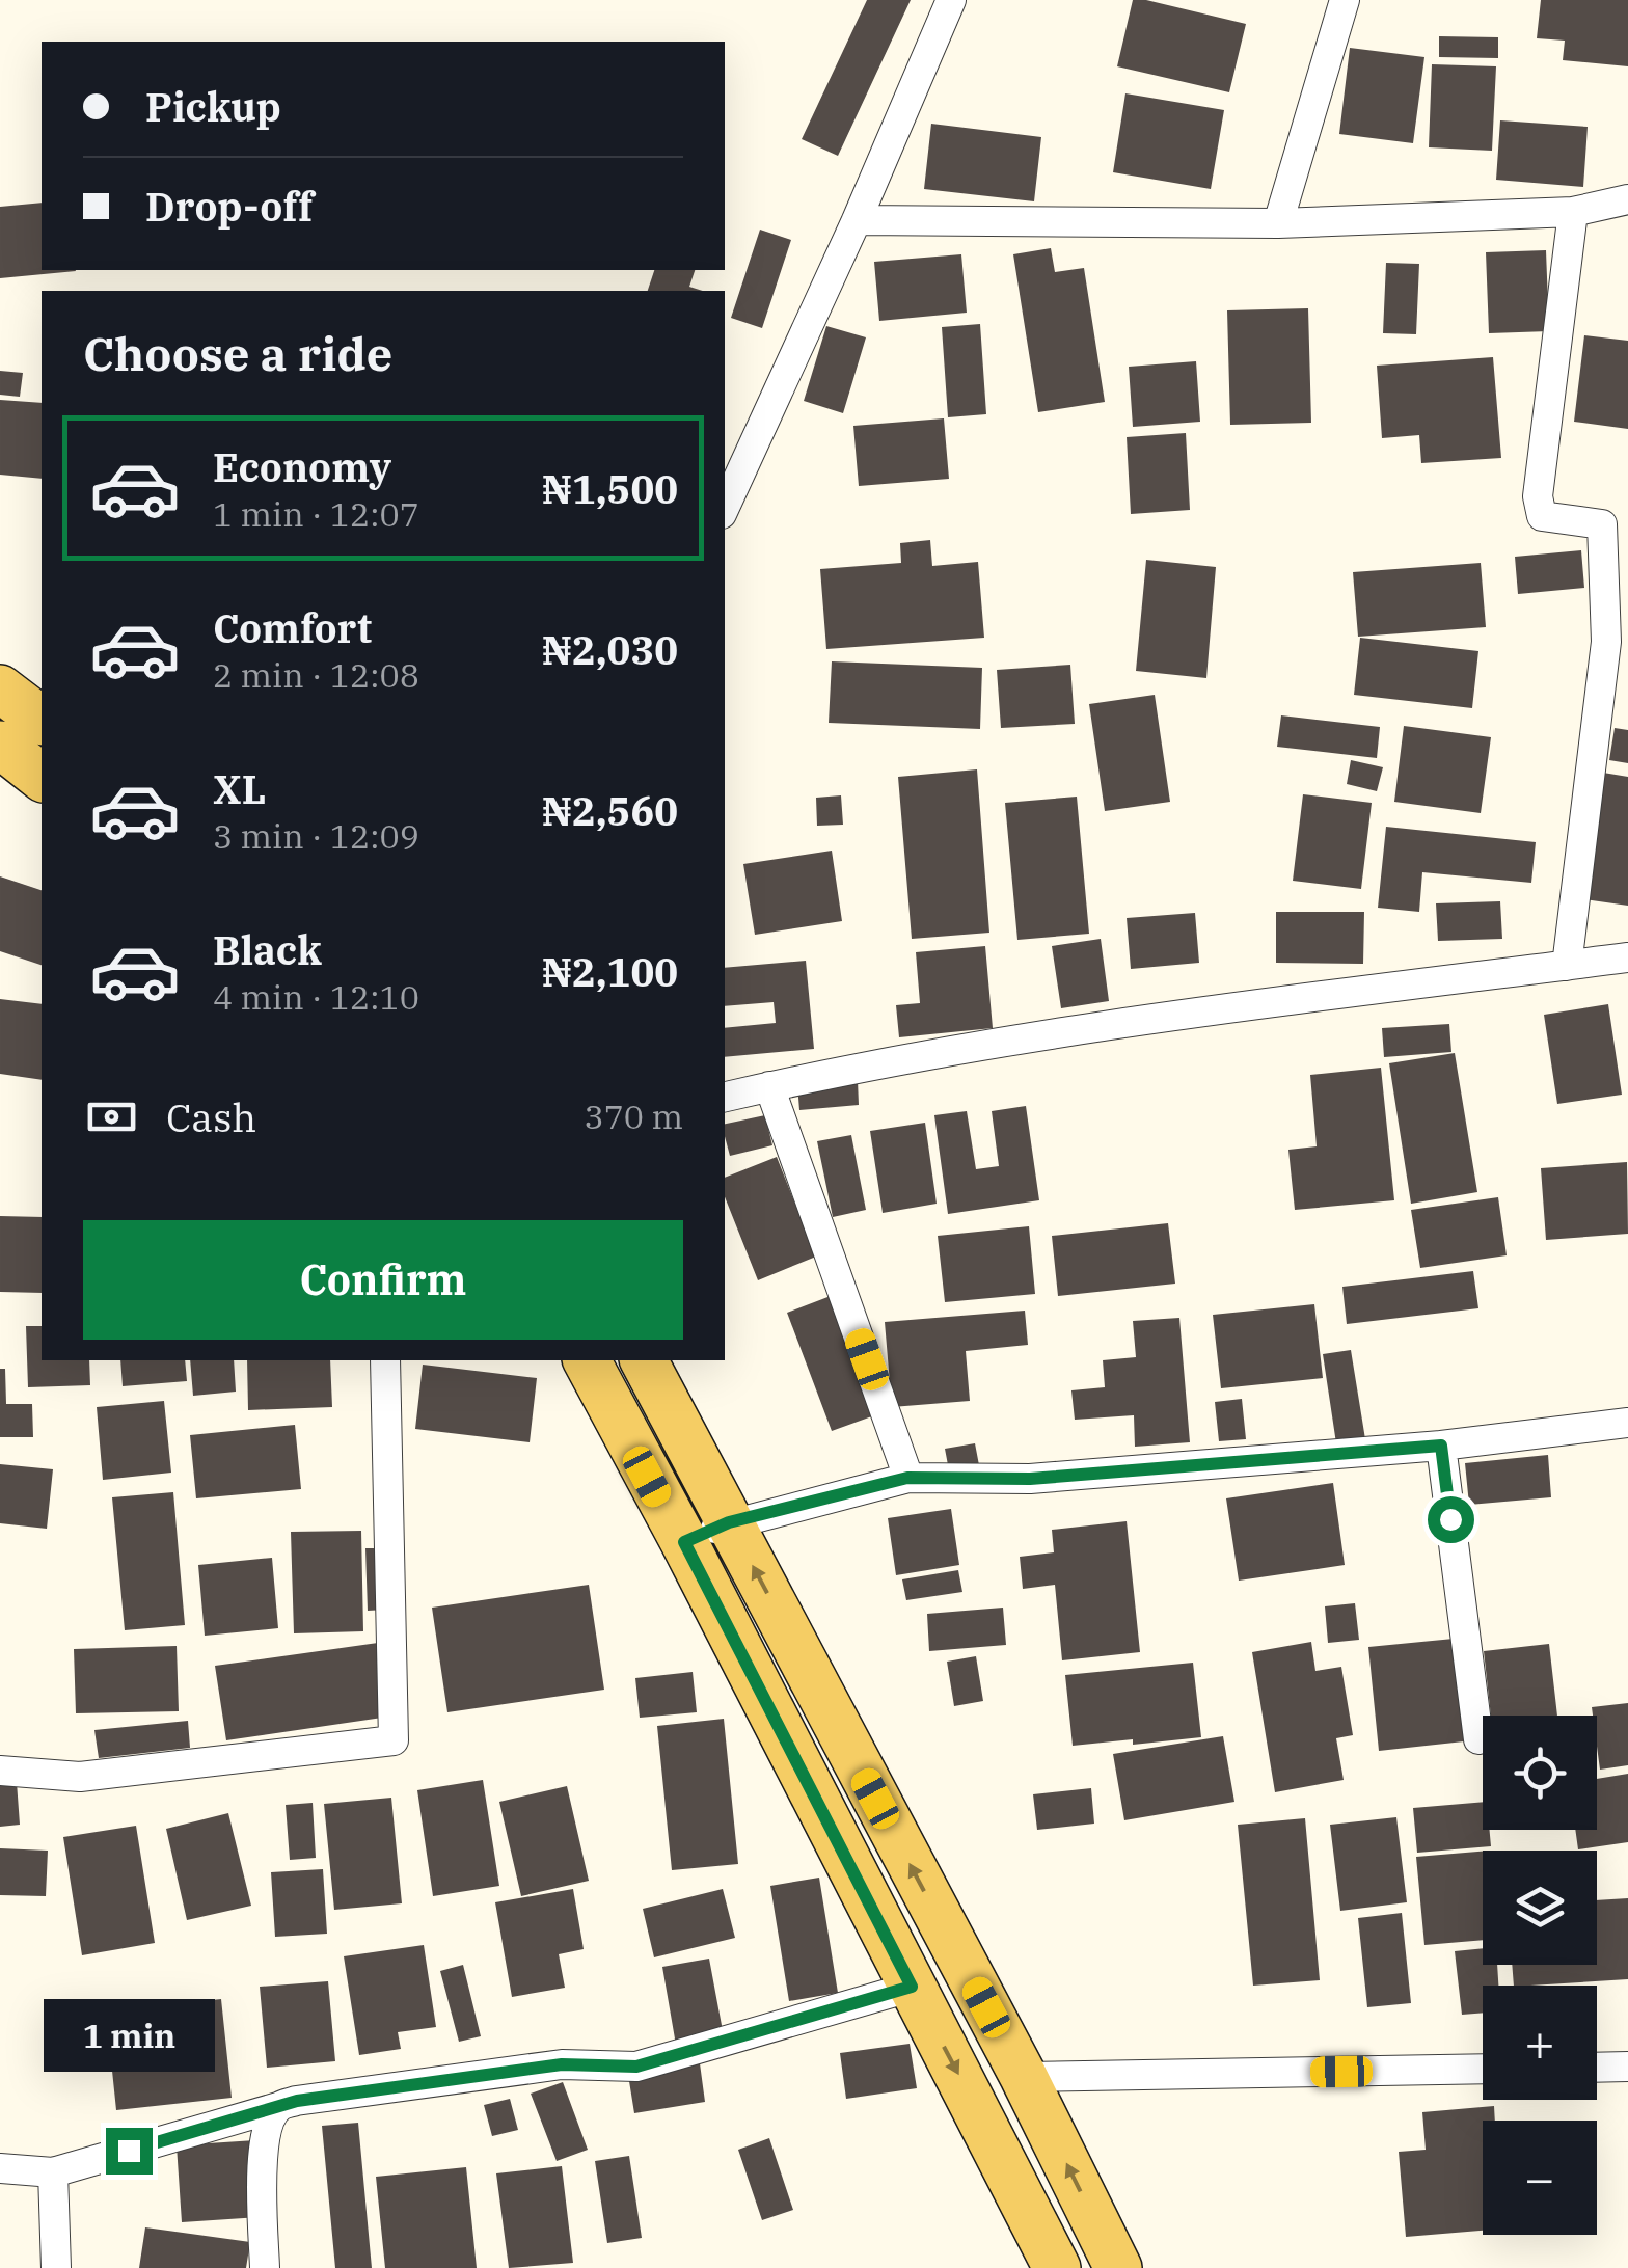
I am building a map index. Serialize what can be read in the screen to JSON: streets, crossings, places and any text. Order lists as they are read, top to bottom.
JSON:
{
  "page": {
    "banner": ["Pickup", "Drop-off"],
    "heading": "Choose a ride",
    "list": [
      {
        "name": "Economy",
        "note": "1 min · 12:07",
        "value": "₦1,500"
      },
      {
        "name": "Comfort",
        "note": "2 min · 12:08",
        "value": "₦2,030"
      },
      {
        "name": "XL",
        "note": "3 min · 12:09",
        "value": "₦2,560"
      },
      {
        "name": "Black",
        "note": "4 min · 12:10",
        "value": "₦2,100"
      }
    ],
    "pay": ["Cash", "370 m"],
    "buttons": "Confirm",
    "map_buttons": ["+", "−"],
    "bubble": "1 min"
  }
}
